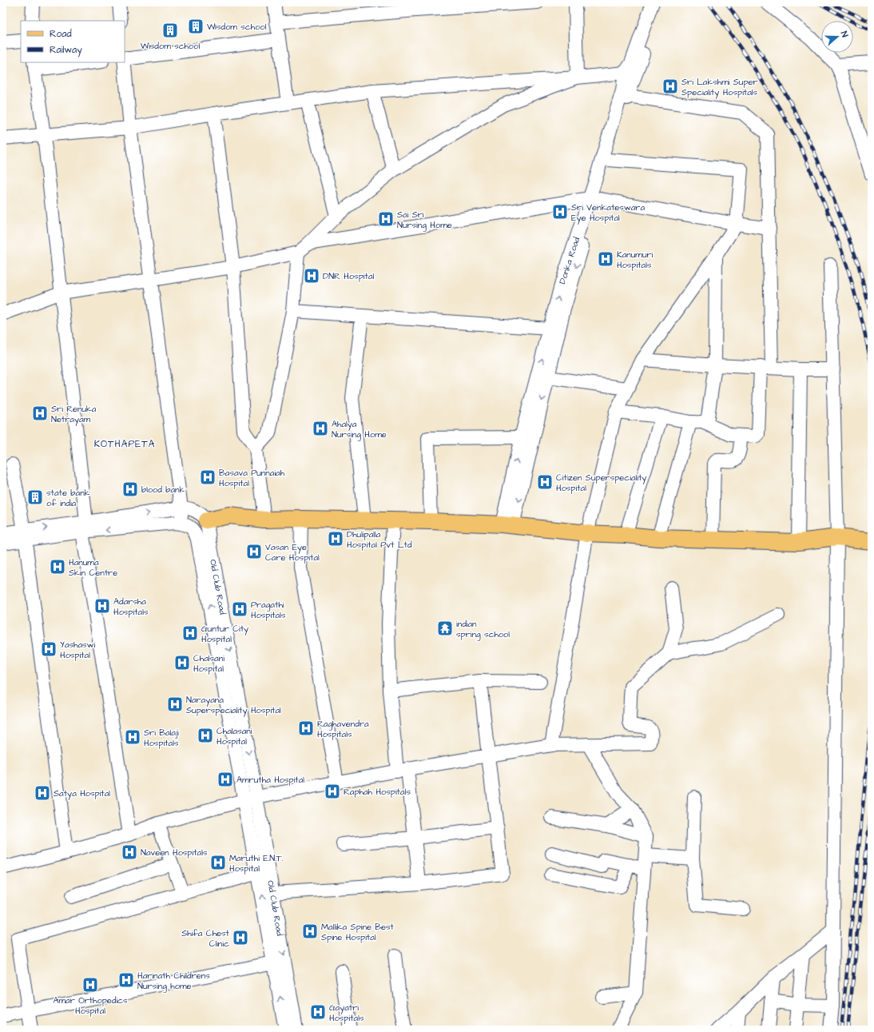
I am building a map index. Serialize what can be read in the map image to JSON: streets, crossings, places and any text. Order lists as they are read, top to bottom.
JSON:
{
  "streets": {
    "street": ["Donka Road", "Old Club Road"]
  },
  "districts": ["KOTHAPETA"],
  "places": {
    "building": ["WIsdom school", "Wisdom school", "state bank of india"],
    "hospital": [
      "Sri Lakshmi Super Speciality Hospitals",
      "Sri Venkateswara Eye Hospital",
      "Sai Sri Nursing Home",
      "Kanumuri Hospitals",
      "DNR Hospital",
      "Sri Renuka Netrayam",
      "Ahalya Nursing Home",
      "Basava Punnaiah Hospital",
      "Citizen Superspeciality Hospital",
      "blood bank",
      "Dhulipalla Hospital Pvt Ltd",
      "Vasan Eye Care Hospital",
      "Hanuma Skin Centre",
      "Adarsha Hospitals",
      "Pragathi Hospitals",
      "Guntur City Hospital",
      "Yashaswi Hospital",
      "Chalsani Hospital",
      "Narayana Superspeciality Hospital",
      "Raghavendra Hospitals",
      "Chalasani Hospital",
      "Sri Balaji Hospitals",
      "Amrutha Hospital",
      "Raphah Hospitals",
      "Satya Hospital",
      "Naveen Hospitals",
      "Maruthi E.N.T. Hospital",
      "Mallika Spine Best Spine Hospital",
      "Shifa Chest Clinic",
      "Harinath Childrens Nursing home",
      "Amar Orthopedics Hospital",
      "Gayatri Hospitals"
    ],
    "temple": ["indian spring school"]
  },
  "legend": ["Road", "Railway"],
  "north": "right"
}
